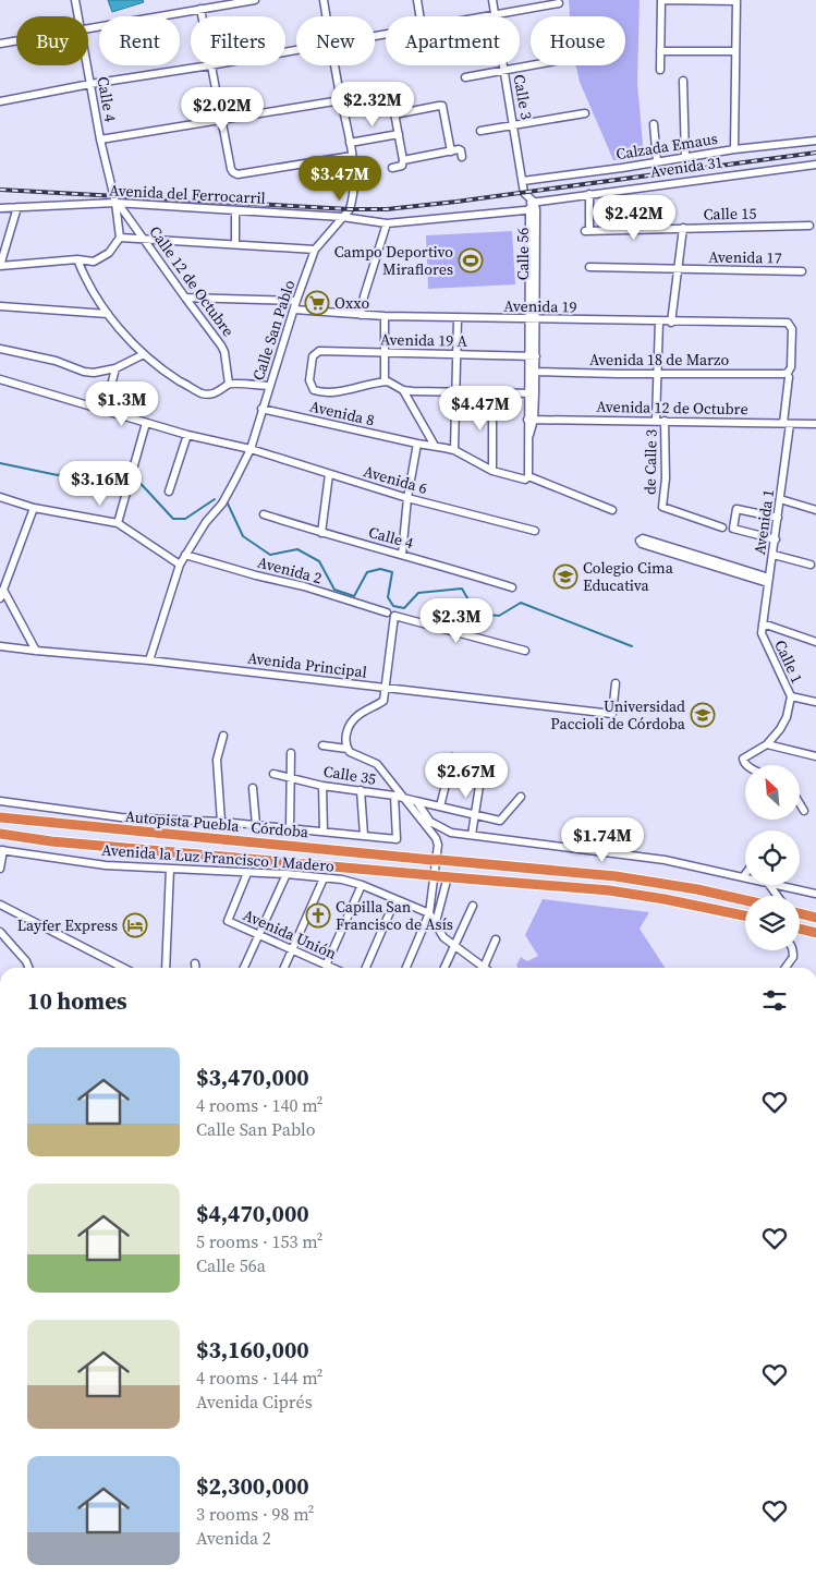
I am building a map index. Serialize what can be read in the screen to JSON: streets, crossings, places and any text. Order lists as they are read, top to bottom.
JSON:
{
  "streets": {
    "highway": ["Autopista Puebla - Córdoba"],
    "street": [
      "Calle 3",
      "Calle 4",
      "Calzada Emaus",
      "Avenida 31",
      "Avenida del Ferrocarril",
      "Calle 15",
      "Calle 56",
      "Avenida 17",
      "Calle 12 de Octubre",
      "Avenida 19",
      "Calle San Pablo",
      "Avenida 19 A",
      "Avenida 18 de Marzo",
      "Avenida 12 de Octubre",
      "Avenida 8",
      "de Calle 3",
      "Avenida 6",
      "Avenida 1",
      "Avenida 2",
      "Calle 1",
      "Avenida Principal",
      "Calle 35",
      "Avenida la Luz Francisco I Madero",
      "Avenida Unión"
    ]
  },
  "crossings": [
    ["Calle 3", "Calzada Emaus"],
    ["Calle 3", "Avenida 31"],
    ["Calle 3", "Avenida del Ferrocarril"],
    ["Calle 3", "Calle 56"],
    ["Calle 4", "Avenida del Ferrocarril"],
    ["Calle 4", "Calle 12 de Octubre"],
    ["Avenida 31", "Avenida del Ferrocarril"],
    ["Avenida 31", "Calle 15"],
    ["Avenida 31", "Calle 56"],
    ["Avenida del Ferrocarril", "Calle 56"],
    ["Avenida del Ferrocarril", "Calle 12 de Octubre"],
    ["Avenida del Ferrocarril", "Calle San Pablo"],
    ["Calle 56", "Avenida 19"],
    ["Calle 56", "Avenida 19 A"],
    ["Calle 56", "Avenida 18 de Marzo"],
    ["Calle 56", "Avenida 12 de Octubre"],
    ["Calle 56", "Avenida 8"],
    ["Avenida 19", "Calle San Pablo"],
    ["Avenida 19", "Avenida 1"],
    ["Calle San Pablo", "Avenida 8"],
    ["Calle San Pablo", "Avenida 6"],
    ["Calle San Pablo", "Avenida 2"],
    ["Calle San Pablo", "Avenida Principal"],
    ["Avenida 18 de Marzo", "Avenida 1"],
    ["Avenida 12 de Octubre", "de Calle 3"],
    ["Avenida 12 de Octubre", "Avenida 1"],
    ["Avenida 1", "Calle 1"],
    ["Avenida la Luz Francisco I Madero", "Avenida Unión"]
  ],
  "places": {
    "sports": ["Campo Deportivo Miraflores"],
    "supermarket": ["Oxxo"],
    "school or university": ["Colegio Cima Educativa", "Universidad Paccioli de Córdoba"],
    "church": ["Capilla San Francisco de Asís"],
    "hotel": ["Layfer Express"]
  },
  "north": "top left",
  "page": {
    "chip": [
      "Buy",
      "Rent",
      "Filters",
      "New",
      "Apartment",
      "House"
    ],
    "price": [
      "$2.32M",
      "$2.02M",
      "$3.47M",
      "$2.42M",
      "$1.3M",
      "$4.47M",
      "$3.16M",
      "$2.3M",
      "$2.67M",
      "$1.74M"
    ],
    "heading": "10 homes",
    "list": [
      {
        "name": "$3,470,000",
        "note": "4 rooms · 140 m² · Calle San Pablo"
      },
      {
        "name": "$4,470,000",
        "note": "5 rooms · 153 m² · Calle 56a"
      },
      {
        "name": "$3,160,000",
        "note": "4 rooms · 144 m² · Avenida Ciprés"
      },
      {
        "name": "$2,300,000",
        "note": "3 rooms · 98 m² · Avenida 2"
      }
    ]
  }
}
